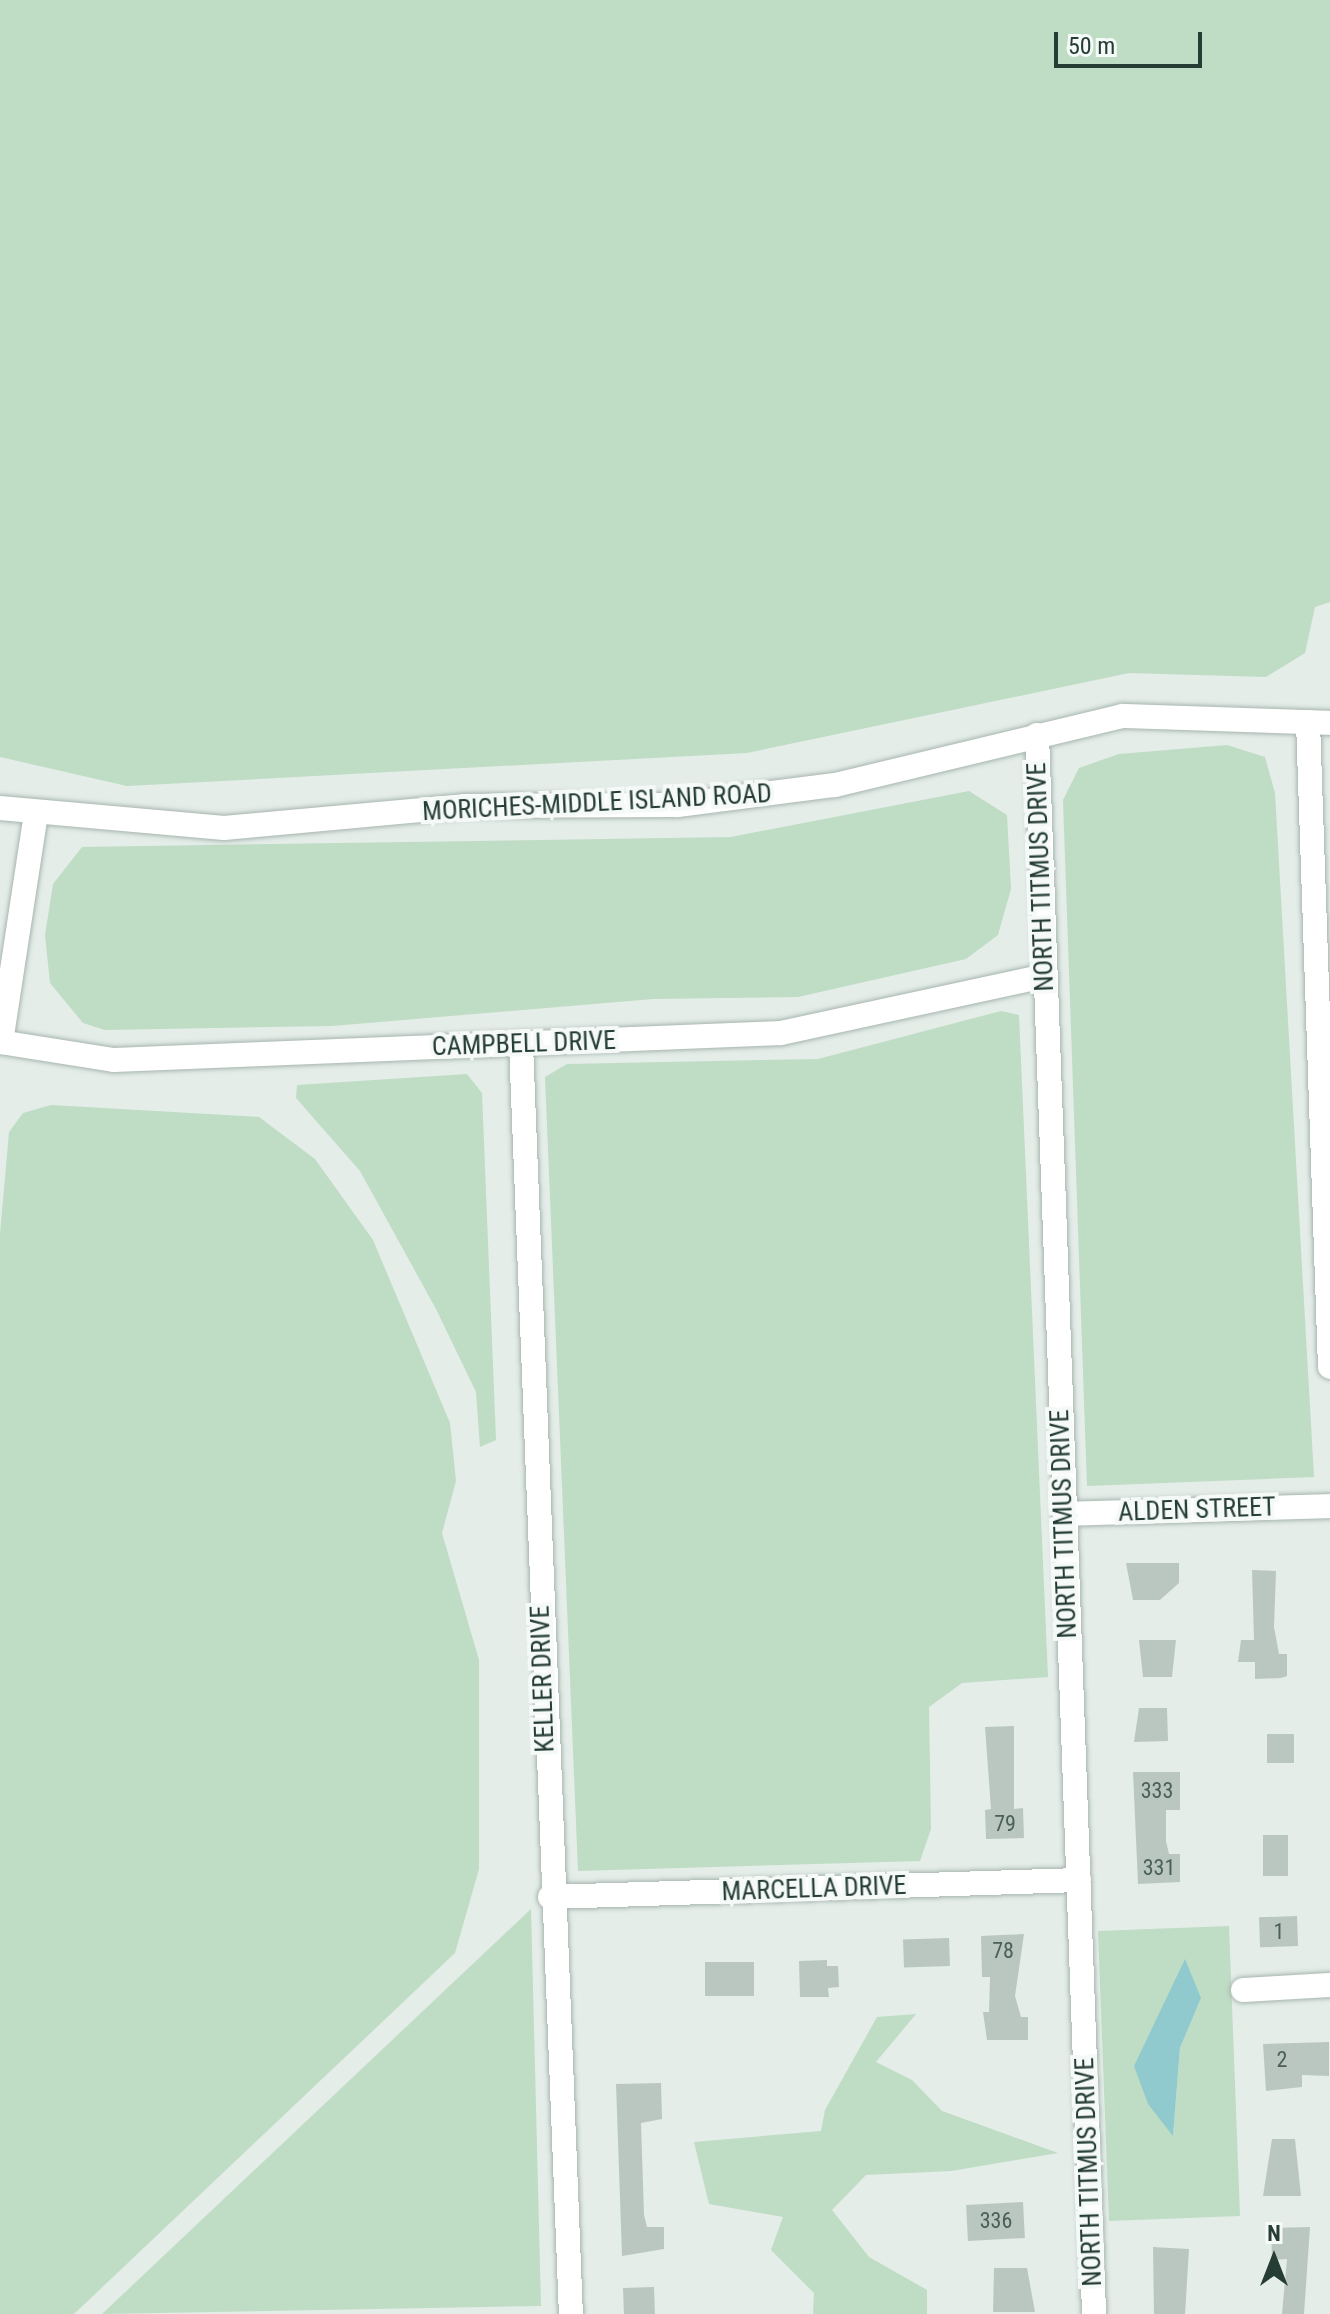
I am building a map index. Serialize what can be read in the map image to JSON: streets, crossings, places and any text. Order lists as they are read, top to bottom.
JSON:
{
  "streets": {
    "street": [
      "MORICHES-MIDDLE ISLAND ROAD",
      "NORTH TITMUS DRIVE",
      "CAMPBELL DRIVE",
      "ALDEN STREET",
      "KELLER DRIVE",
      "MARCELLA DRIVE"
    ]
  },
  "crossings": [
    ["MORICHES-MIDDLE ISLAND ROAD", "NORTH TITMUS DRIVE"],
    ["NORTH TITMUS DRIVE", "CAMPBELL DRIVE"],
    ["NORTH TITMUS DRIVE", "ALDEN STREET"],
    ["NORTH TITMUS DRIVE", "MARCELLA DRIVE"],
    ["CAMPBELL DRIVE", "KELLER DRIVE"],
    ["KELLER DRIVE", "MARCELLA DRIVE"]
  ],
  "house_numbers": [
    "333",
    "79",
    "331",
    "1",
    "78",
    "2",
    "336"
  ],
  "scale_bar": "50 m",
  "north": "top"
}
